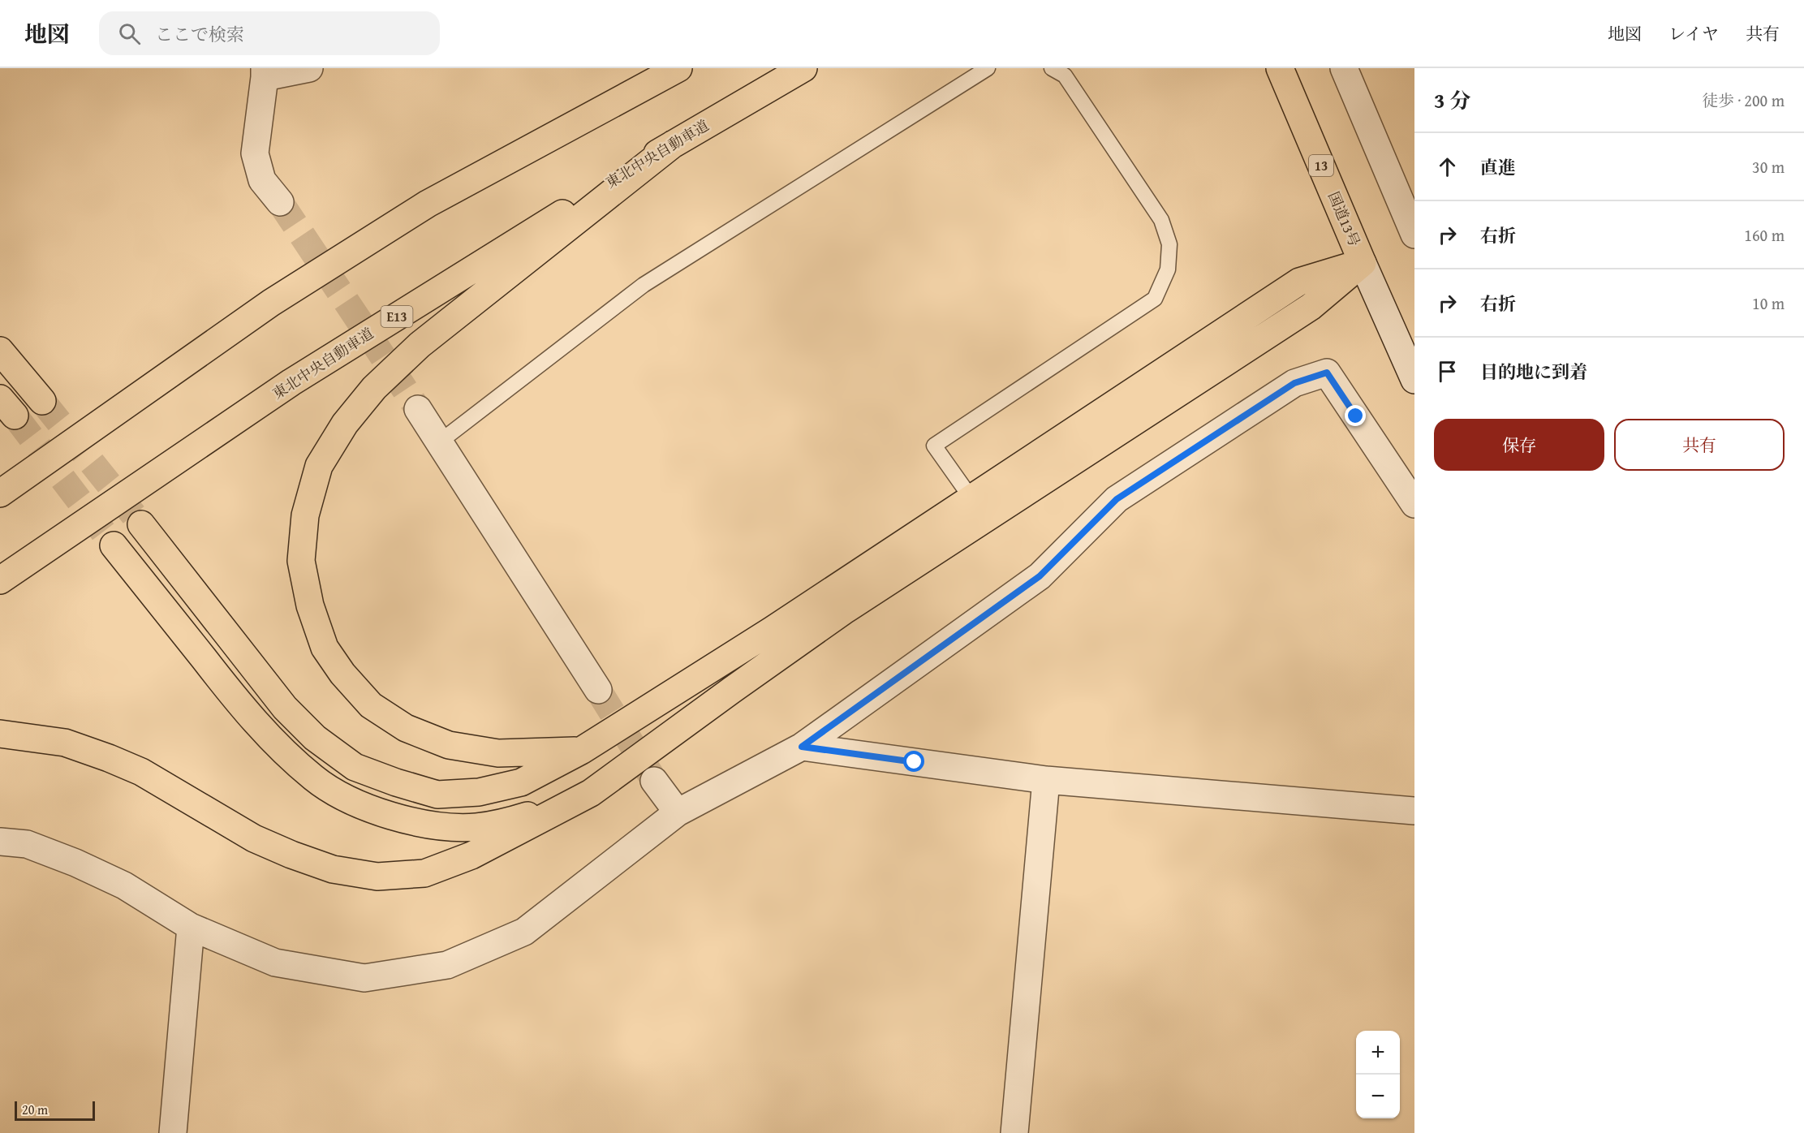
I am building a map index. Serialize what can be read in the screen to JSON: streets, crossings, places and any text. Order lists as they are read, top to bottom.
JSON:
{
  "streets": {
    "highway": [
      "東北中央自動車道",
      "13",
      "国道13号",
      "E13"
    ]
  },
  "scale_bar": "20 m",
  "page": {
    "header": "地図",
    "search": "ここで検索",
    "nav": ["地図", "レイヤ", "共有"],
    "heading": ["3 分", "徒歩 · 200 m"],
    "list": [
      ["直進", "30 m"],
      ["右折", "160 m"],
      ["右折", "10 m"],
      "目的地に到着"
    ],
    "buttons": ["保存", "共有"],
    "map_buttons": ["+", "−"],
    "scale": "20 m"
  }
}
